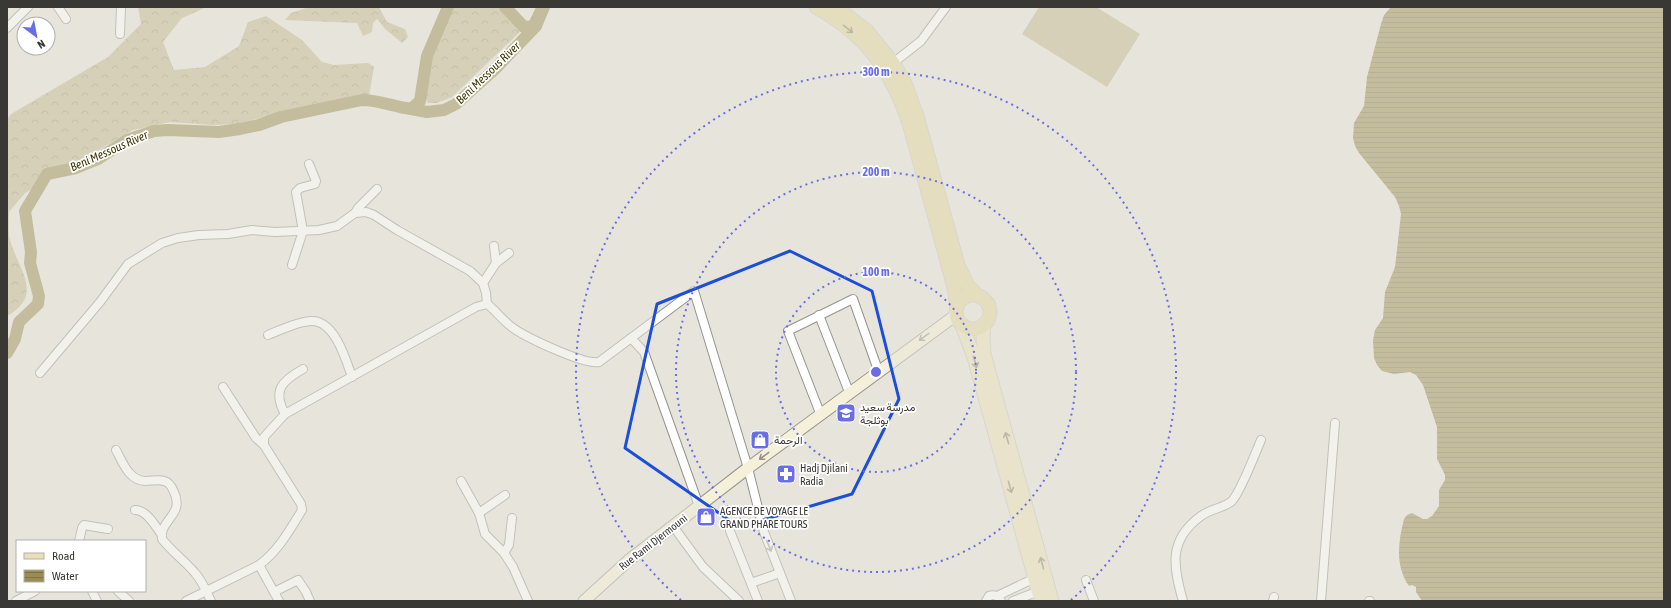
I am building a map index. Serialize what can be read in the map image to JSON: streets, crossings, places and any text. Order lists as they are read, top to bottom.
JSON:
{
  "streets": {
    "main road": ["Rue Rami Djermouni"]
  },
  "one_way": ["Rue Rami Djermouni"],
  "water": ["Beni Messous River"],
  "places": {
    "school or university": ["مدرسة سعيد بوثلجة"],
    "shop": ["الرحمة", "AGENCE DE VOYAGE LE GRAND PHARE TOURS"],
    "pharmacy": ["Hadj Djilani Radia"]
  },
  "legend": ["Road", "Water"],
  "north": "bottom right",
  "rings": ["300 m", "200 m", "100 m"]
}
